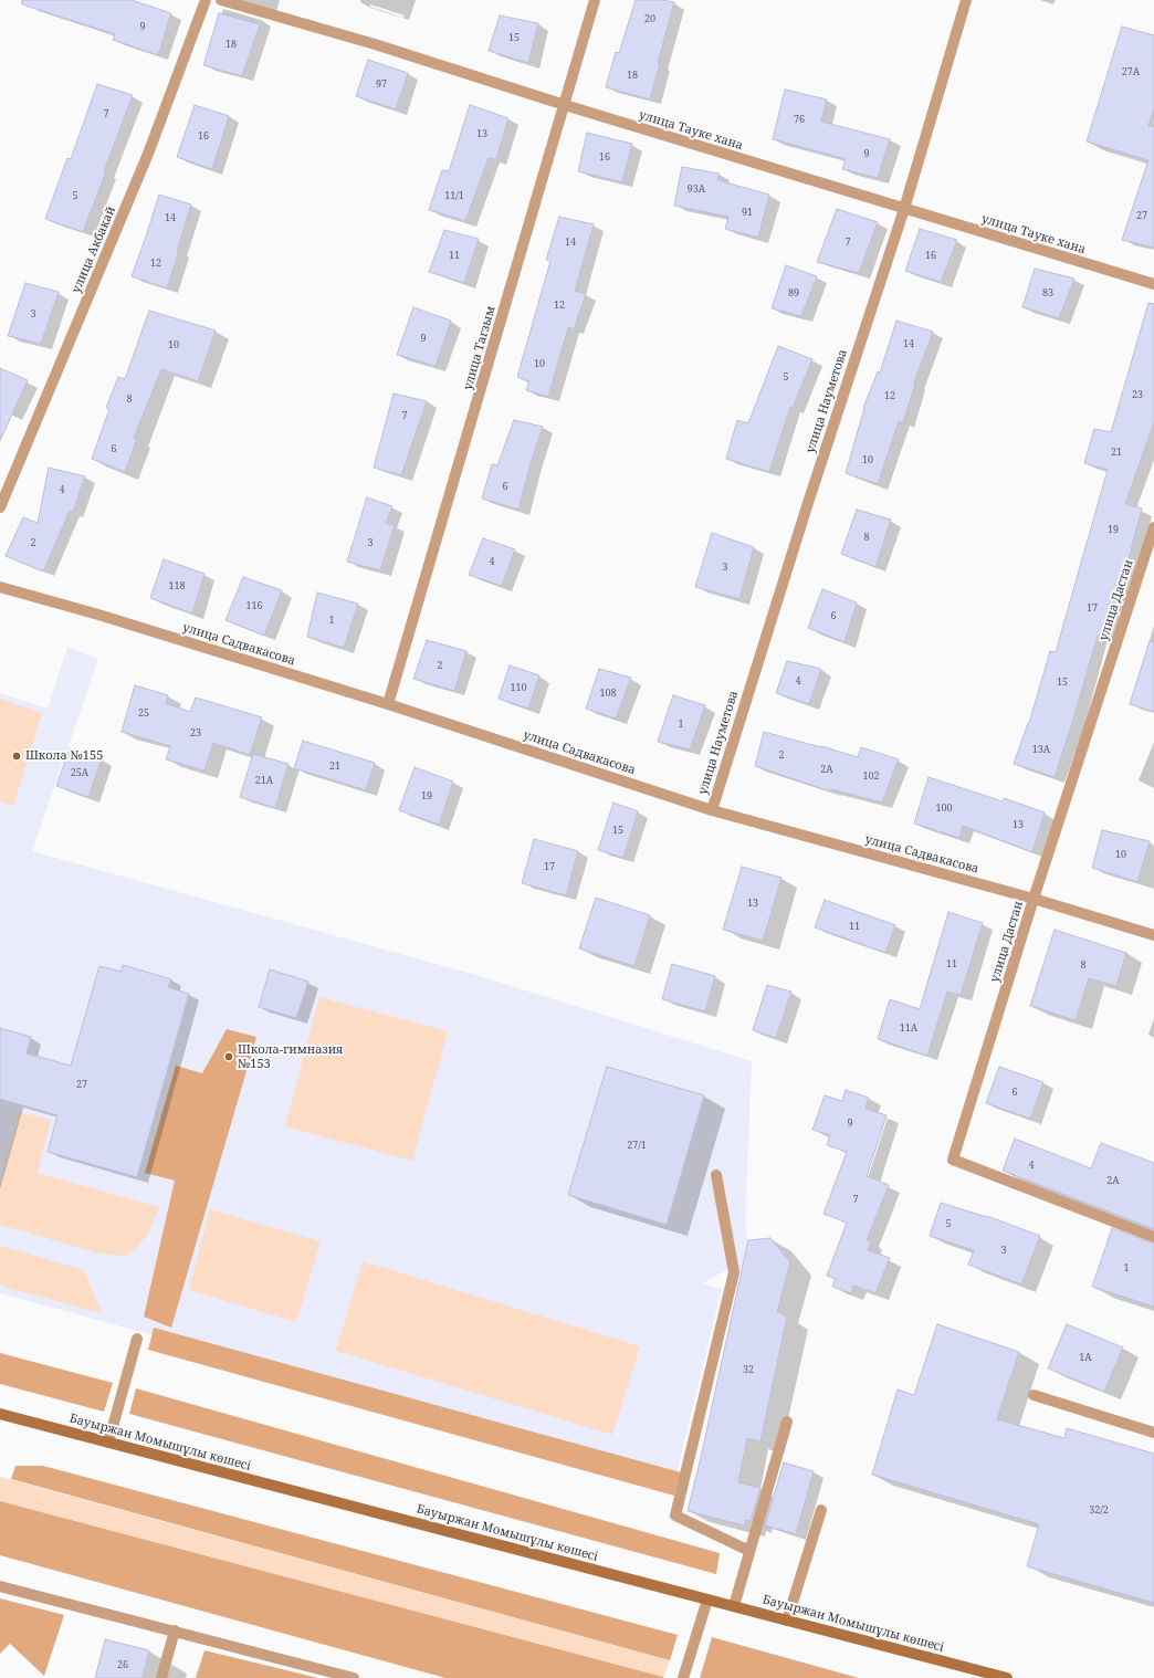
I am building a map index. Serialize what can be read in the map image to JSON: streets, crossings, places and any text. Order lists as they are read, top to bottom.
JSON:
{
  "streets": {
    "main road": ["Бауыржан Момышұлы көшесі"],
    "street": [
      "улица Тауке хана",
      "улица Акбакай",
      "улица Тагзым",
      "улица Науметова",
      "улица Дастан",
      "улица Садвакасова"
    ]
  },
  "crossings": [
    ["улица Тауке хана", "улица Тагзым"],
    ["улица Тауке хана", "улица Науметова"],
    ["улица Тагзым", "улица Садвакасова"],
    ["улица Науметова", "улица Садвакасова"],
    ["улица Дастан", "улица Садвакасова"]
  ],
  "places": ["Школа №155", "Школа-гимназия №153"],
  "house_numbers": [
    "20",
    "9",
    "15",
    "18",
    "27А",
    "18",
    "97",
    "7",
    "76",
    "13",
    "16",
    "9",
    "16",
    "93А",
    "5",
    "11/1",
    "91",
    "27",
    "14",
    "14",
    "7",
    "11",
    "16",
    "12",
    "89",
    "83",
    "12",
    "3",
    "9",
    "14",
    "10",
    "10",
    "5",
    "23",
    "12",
    "8",
    "7",
    "6",
    "21",
    "10",
    "6",
    "4",
    "19",
    "8",
    "2",
    "3",
    "4",
    "3",
    "118",
    "116",
    "17",
    "6",
    "1",
    "2",
    "4",
    "15",
    "110",
    "108",
    "25",
    "1",
    "23",
    "13А",
    "2",
    "21",
    "2А",
    "25А",
    "102",
    "21А",
    "19",
    "100",
    "13",
    "15",
    "10",
    "17",
    "13",
    "11",
    "11",
    "8",
    "11А",
    "27",
    "6",
    "9",
    "27/1",
    "4",
    "2А",
    "7",
    "5",
    "3",
    "1",
    "1А",
    "32",
    "32/2",
    "26"
  ]
}
